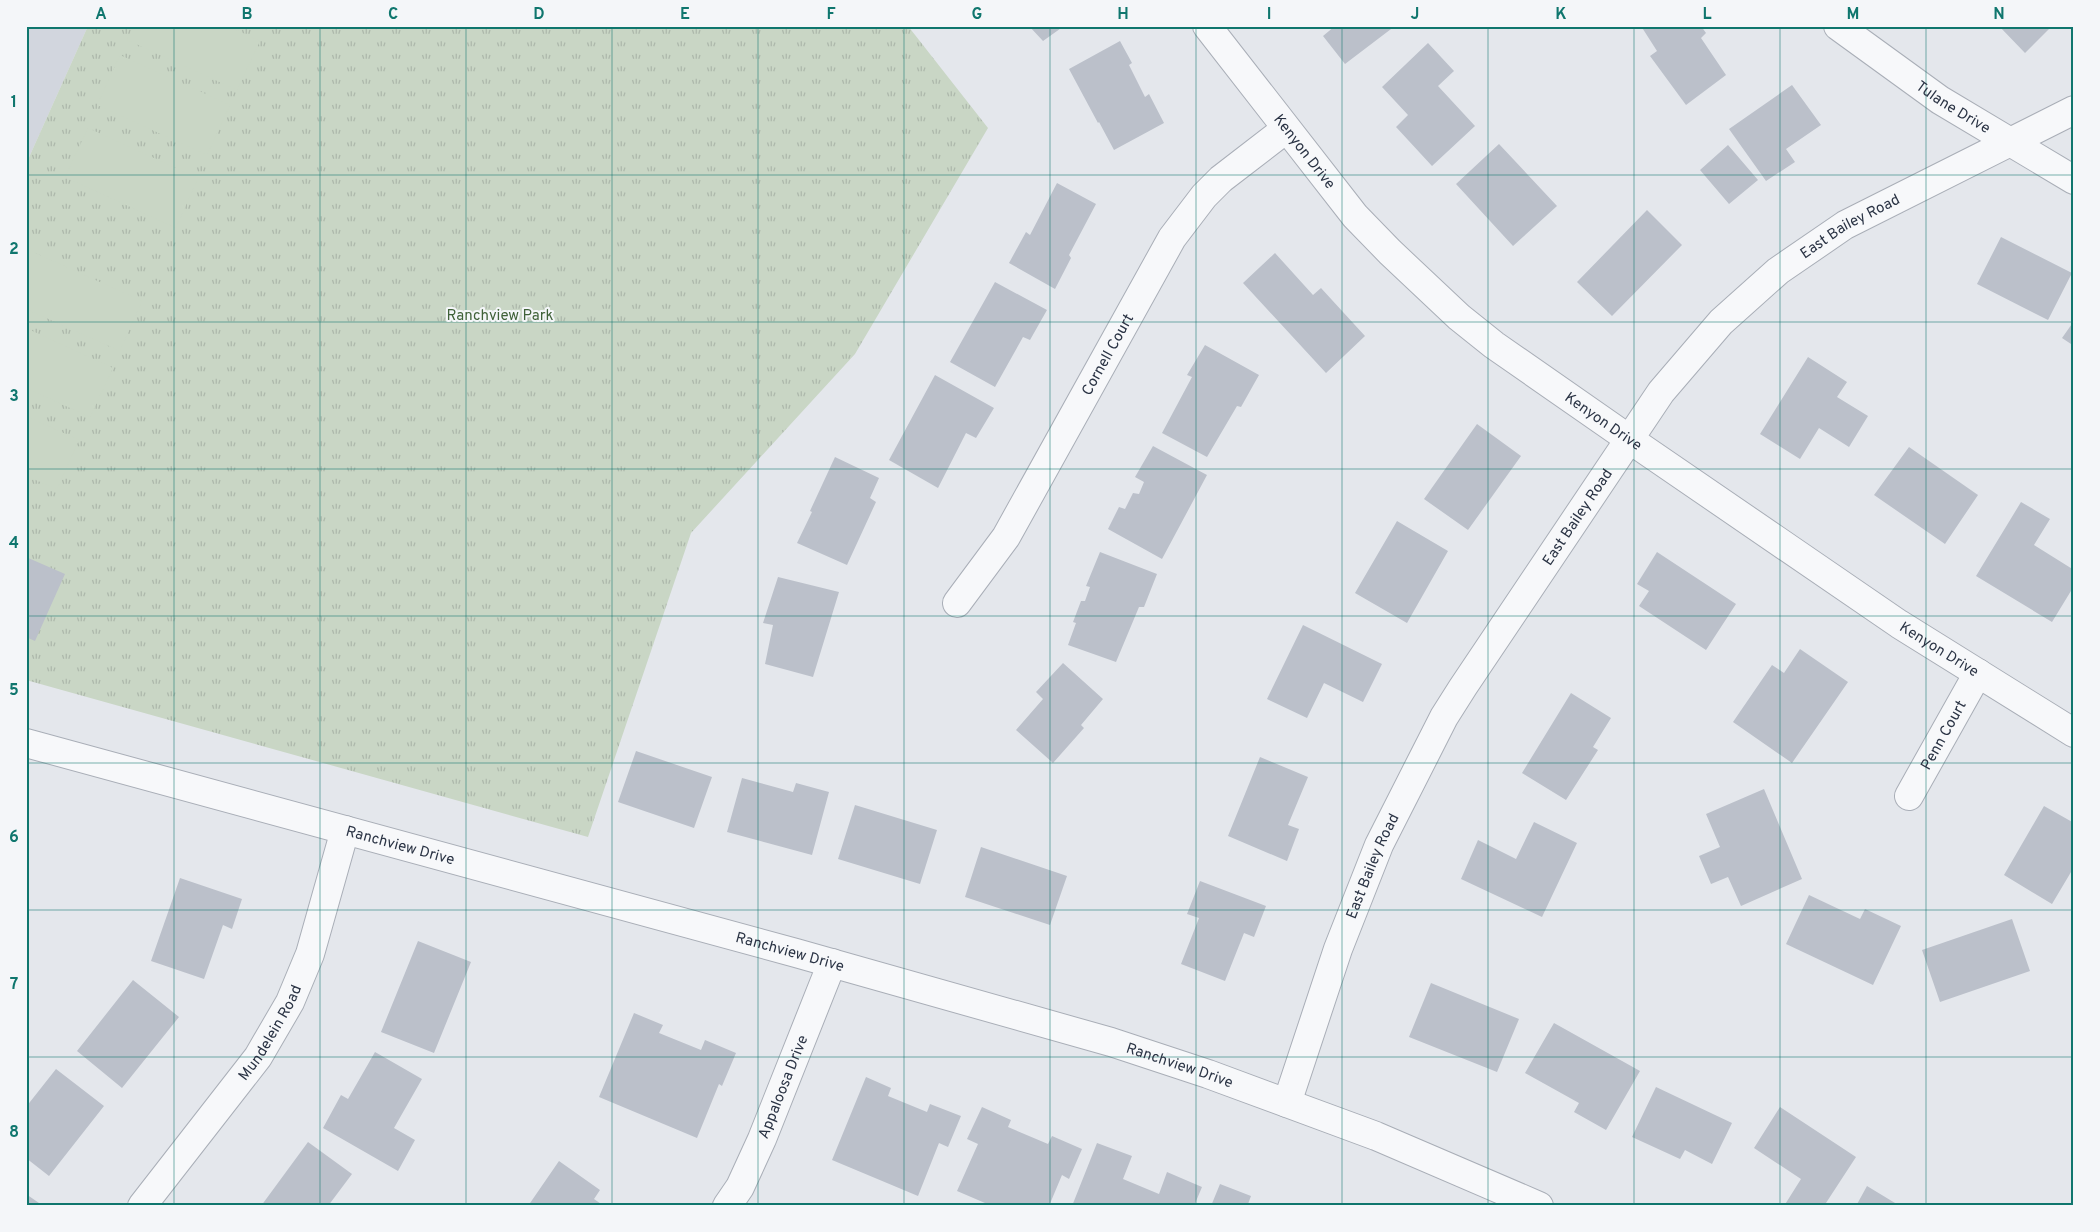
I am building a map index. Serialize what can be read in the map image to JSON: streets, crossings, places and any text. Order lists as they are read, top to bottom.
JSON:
{
  "streets": {
    "street": [
      "Tulane Drive",
      "Kenyon Drive",
      "East Bailey Road",
      "Cornell Court",
      "Penn Court",
      "Ranchview Drive",
      "Mundelein Road",
      "Appaloosa Drive"
    ]
  },
  "crossings": [
    ["Tulane Drive", "East Bailey Road"],
    ["Kenyon Drive", "East Bailey Road"],
    ["Kenyon Drive", "Cornell Court"],
    ["Kenyon Drive", "Penn Court"],
    ["East Bailey Road", "Ranchview Drive"],
    ["Ranchview Drive", "Mundelein Road"],
    ["Ranchview Drive", "Appaloosa Drive"]
  ],
  "parks": ["Ranchview Park"],
  "grid": {
    "columns": [
      "A",
      "B",
      "C",
      "D",
      "E",
      "F",
      "G",
      "H",
      "I",
      "J",
      "K",
      "L",
      "M",
      "N"
    ],
    "rows": [
      "1",
      "2",
      "3",
      "4",
      "5",
      "6",
      "7",
      "8"
    ]
  }
}
